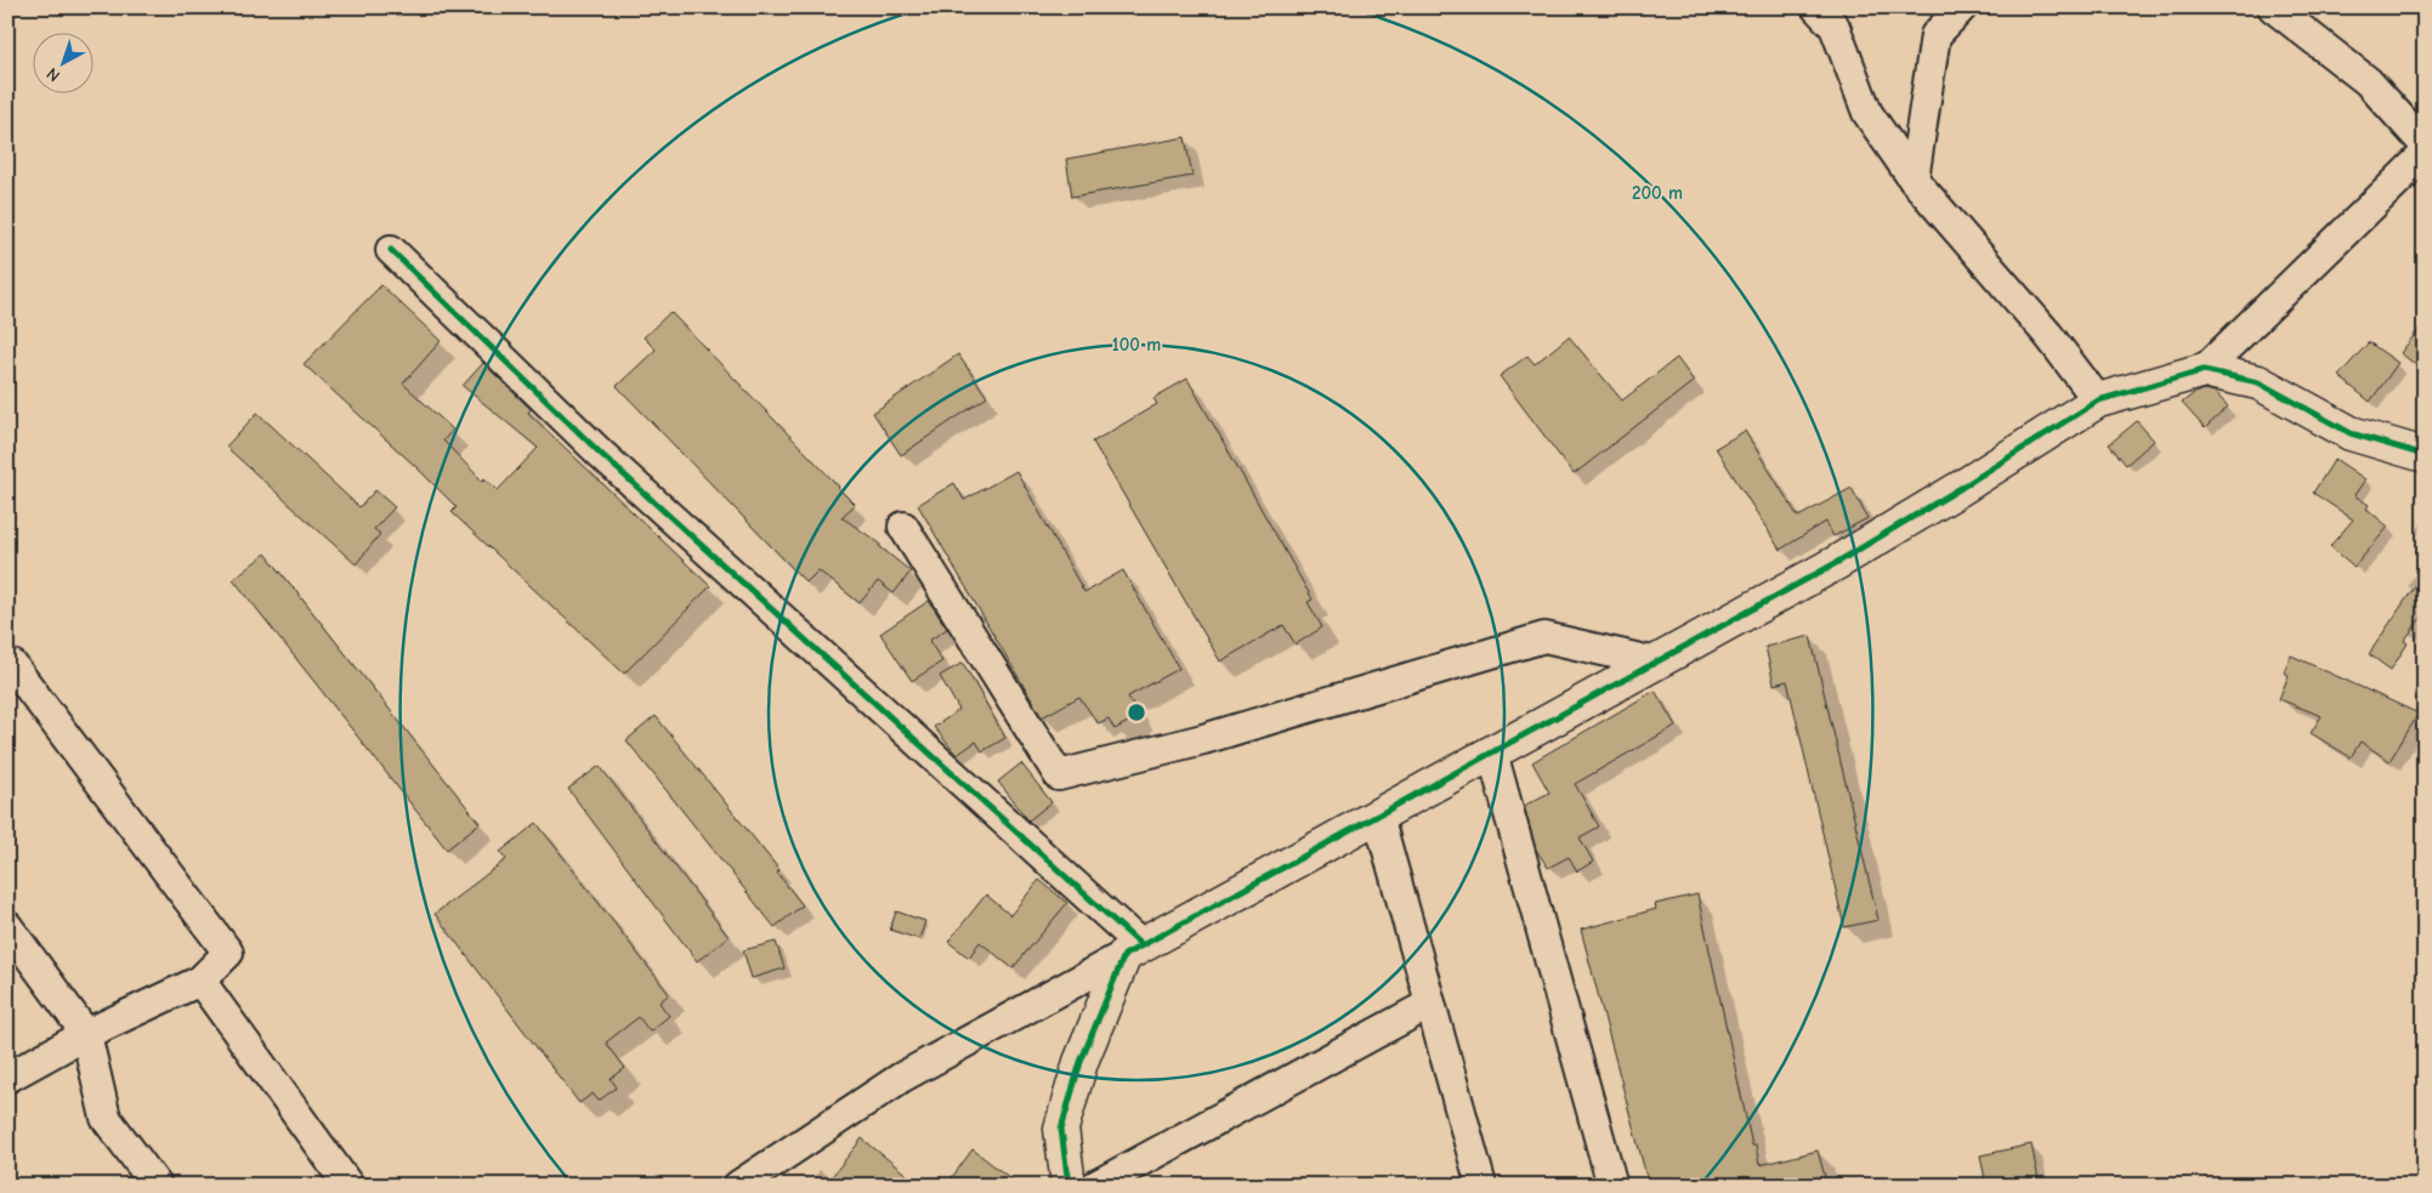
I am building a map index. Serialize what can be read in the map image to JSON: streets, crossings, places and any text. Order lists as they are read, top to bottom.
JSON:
{
  "north": "bottom left",
  "rings": ["200 m", "100 m"]
}
